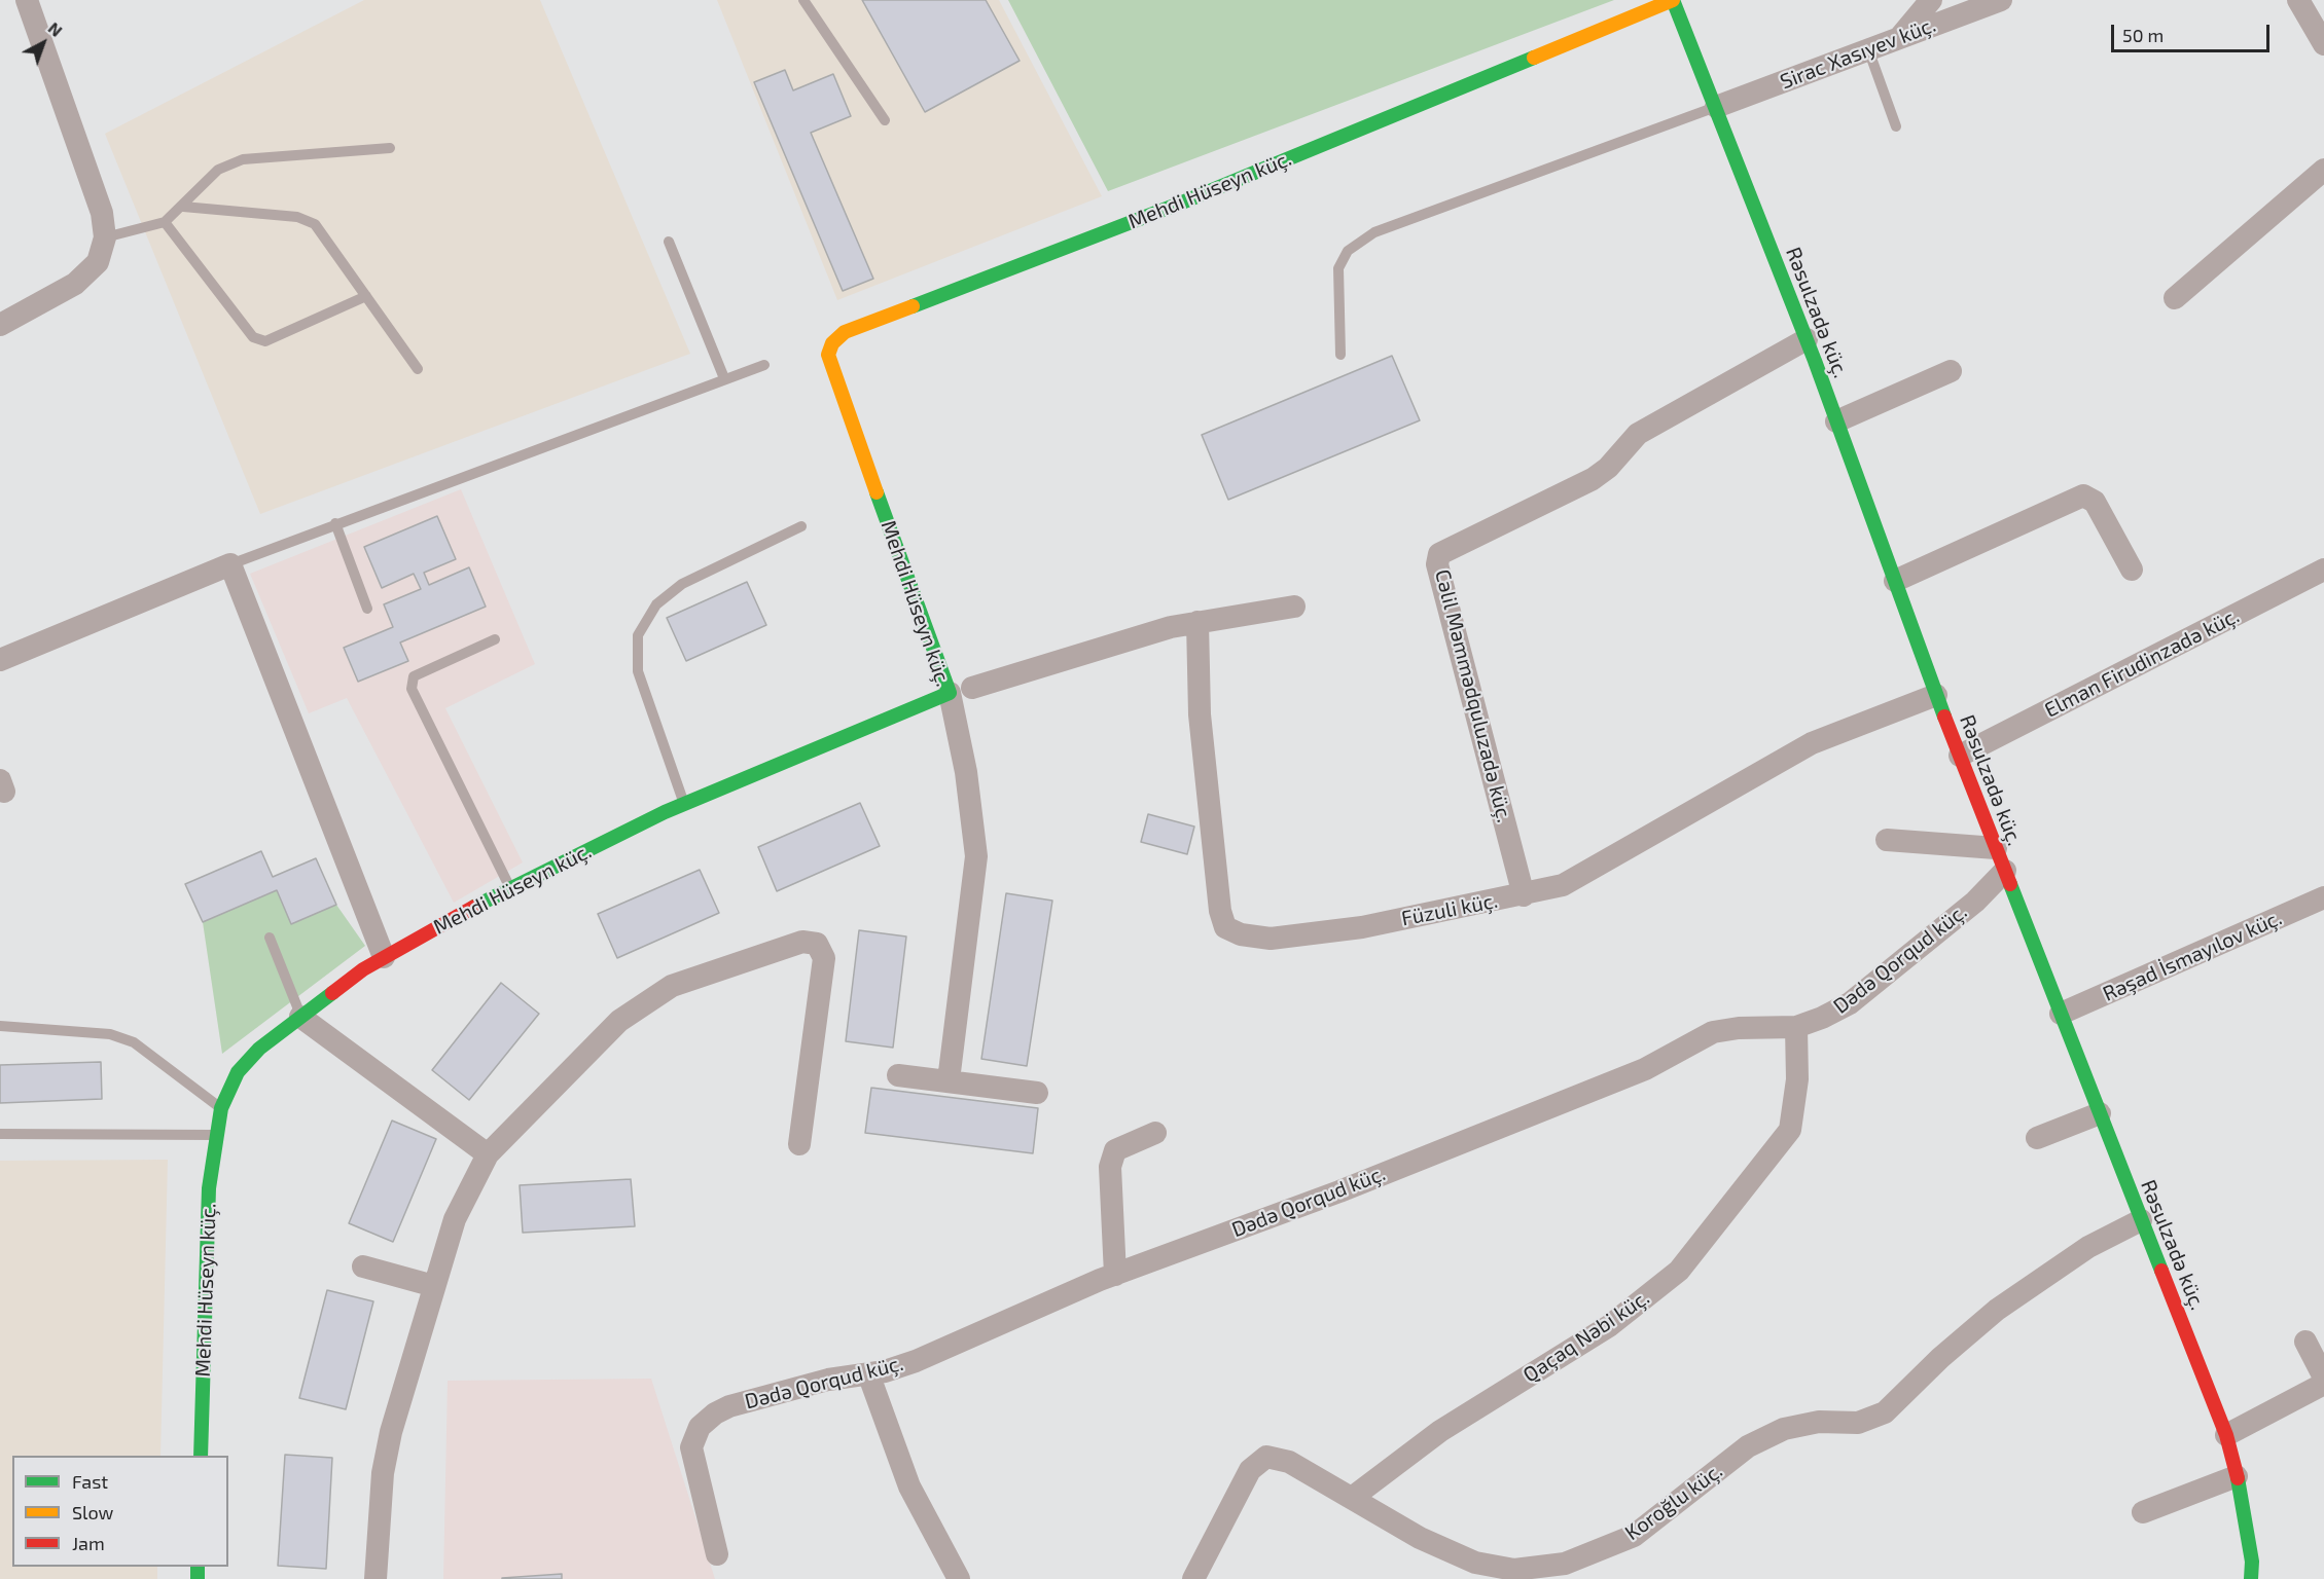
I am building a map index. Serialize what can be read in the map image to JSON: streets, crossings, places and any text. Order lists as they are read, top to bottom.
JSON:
{
  "streets": {
    "street": [
      "Sirac Xasıyev küç.",
      "Mehdi Hüseyn küç.",
      "Rəsulzadə küç.",
      "Elman Firudinzadə küç.",
      "Cəlil Məmmədquluzadə küç.",
      "Füzuli küç.",
      "Rəşad İsmayılov küç.",
      "Dədə Qorqud küç.",
      "Qaçaq Nəbi küç.",
      "Koroğlu küç."
    ]
  },
  "crossings": [
    ["Sirac Xasıyev küç.", "Rəsulzadə küç."],
    ["Mehdi Hüseyn küç.", "Rəsulzadə küç."],
    ["Rəsulzadə küç.", "Elman Firudinzadə küç."],
    ["Rəsulzadə küç.", "Cəlil Məmmədquluzadə küç."],
    ["Rəsulzadə küç.", "Füzuli küç."],
    ["Rəsulzadə küç.", "Rəşad İsmayılov küç."],
    ["Rəsulzadə küç.", "Dədə Qorqud küç."],
    ["Rəsulzadə küç.", "Koroğlu küç."],
    ["Cəlil Məmmədquluzadə küç.", "Füzuli küç."],
    ["Dədə Qorqud küç.", "Qaçaq Nəbi küç."],
    ["Qaçaq Nəbi küç.", "Koroğlu küç."]
  ],
  "legend": ["Fast", "Slow", "Jam"],
  "scale_bar": "50 m",
  "north": "top right"
}
